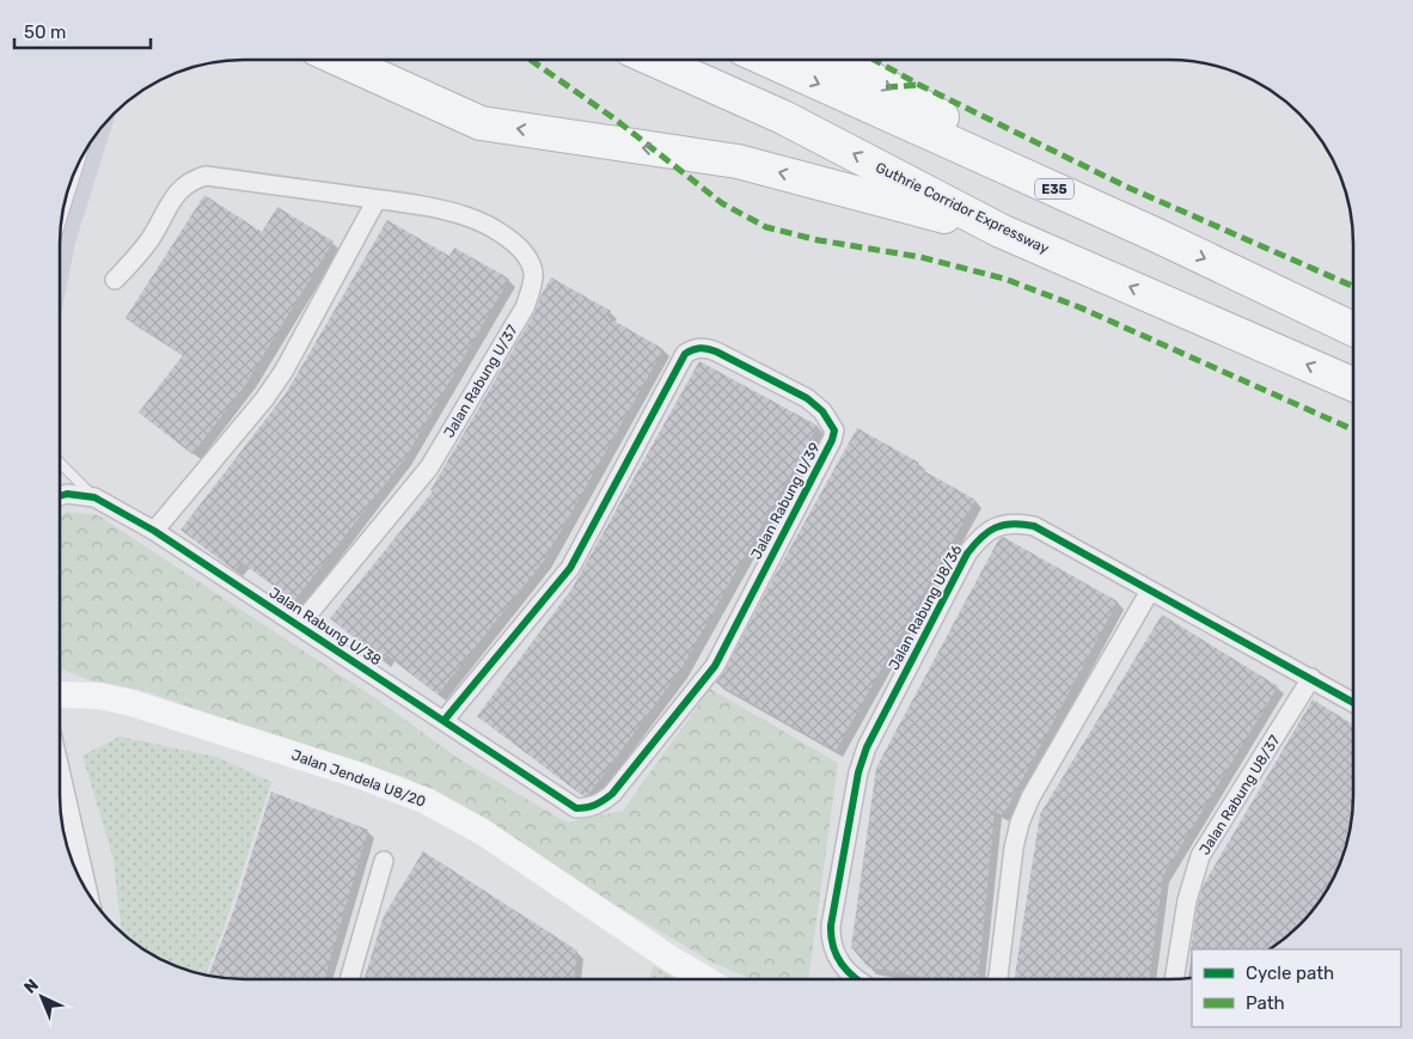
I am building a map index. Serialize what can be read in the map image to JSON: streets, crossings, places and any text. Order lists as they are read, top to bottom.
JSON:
{
  "streets": {
    "highway": ["E35", "Guthrie Corridor Expressway"],
    "street": [
      "Jalan Rabung U/37",
      "Jalan Rabung U/39",
      "Jalan Rabung U8/36",
      "Jalan Rabung U/38",
      "Jalan Jendela U8/20",
      "Jalan Rabung U8/37"
    ]
  },
  "crossings": [
    ["Jalan Rabung U/37", "Jalan Rabung U/38"],
    ["Jalan Rabung U/39", "Jalan Rabung U/38"],
    ["Jalan Rabung U8/36", "Jalan Rabung U8/37"]
  ],
  "legend": ["Cycle path", "Path"],
  "scale_bar": "50 m",
  "north": "top left"
}
